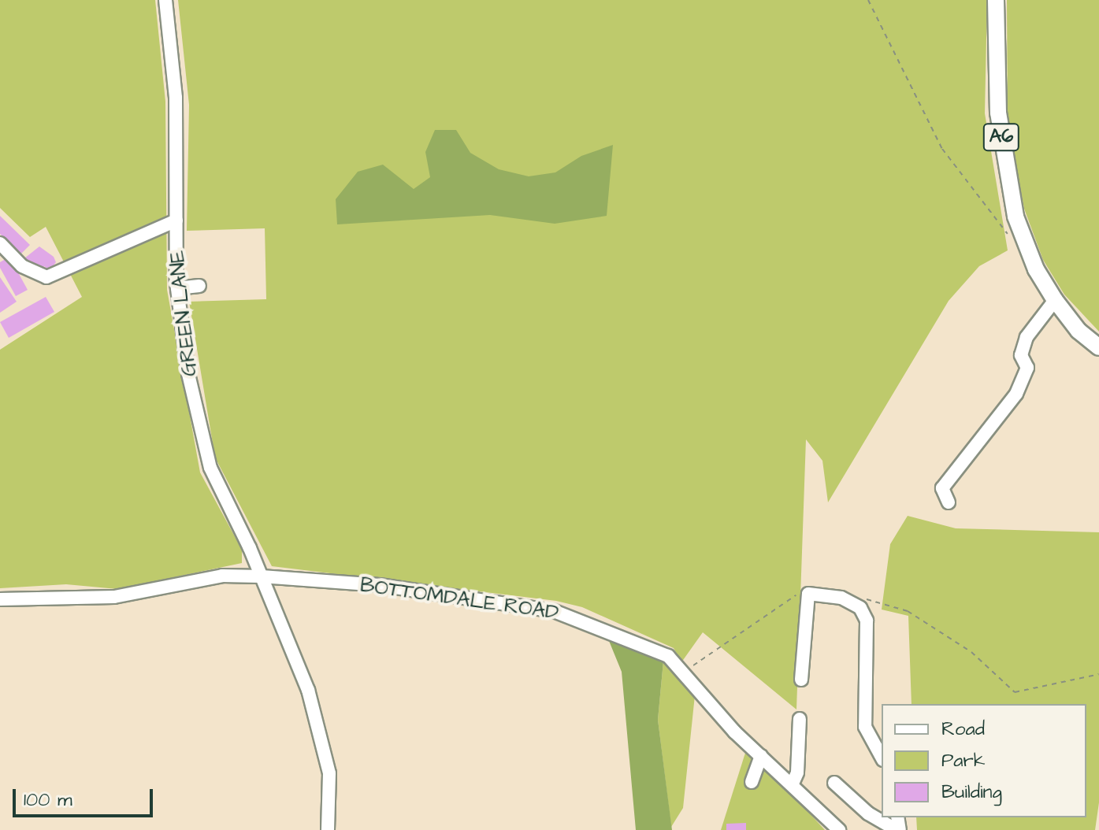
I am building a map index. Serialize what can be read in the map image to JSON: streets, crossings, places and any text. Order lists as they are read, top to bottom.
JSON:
{
  "streets": {
    "main road": ["A6"],
    "street": ["GREEN LANE", "BOTTOMDALE ROAD"]
  },
  "crossings": [
    ["GREEN LANE", "BOTTOMDALE ROAD"]
  ],
  "legend": ["Road", "Park", "Building"],
  "scale_bar": "100 m"
}
